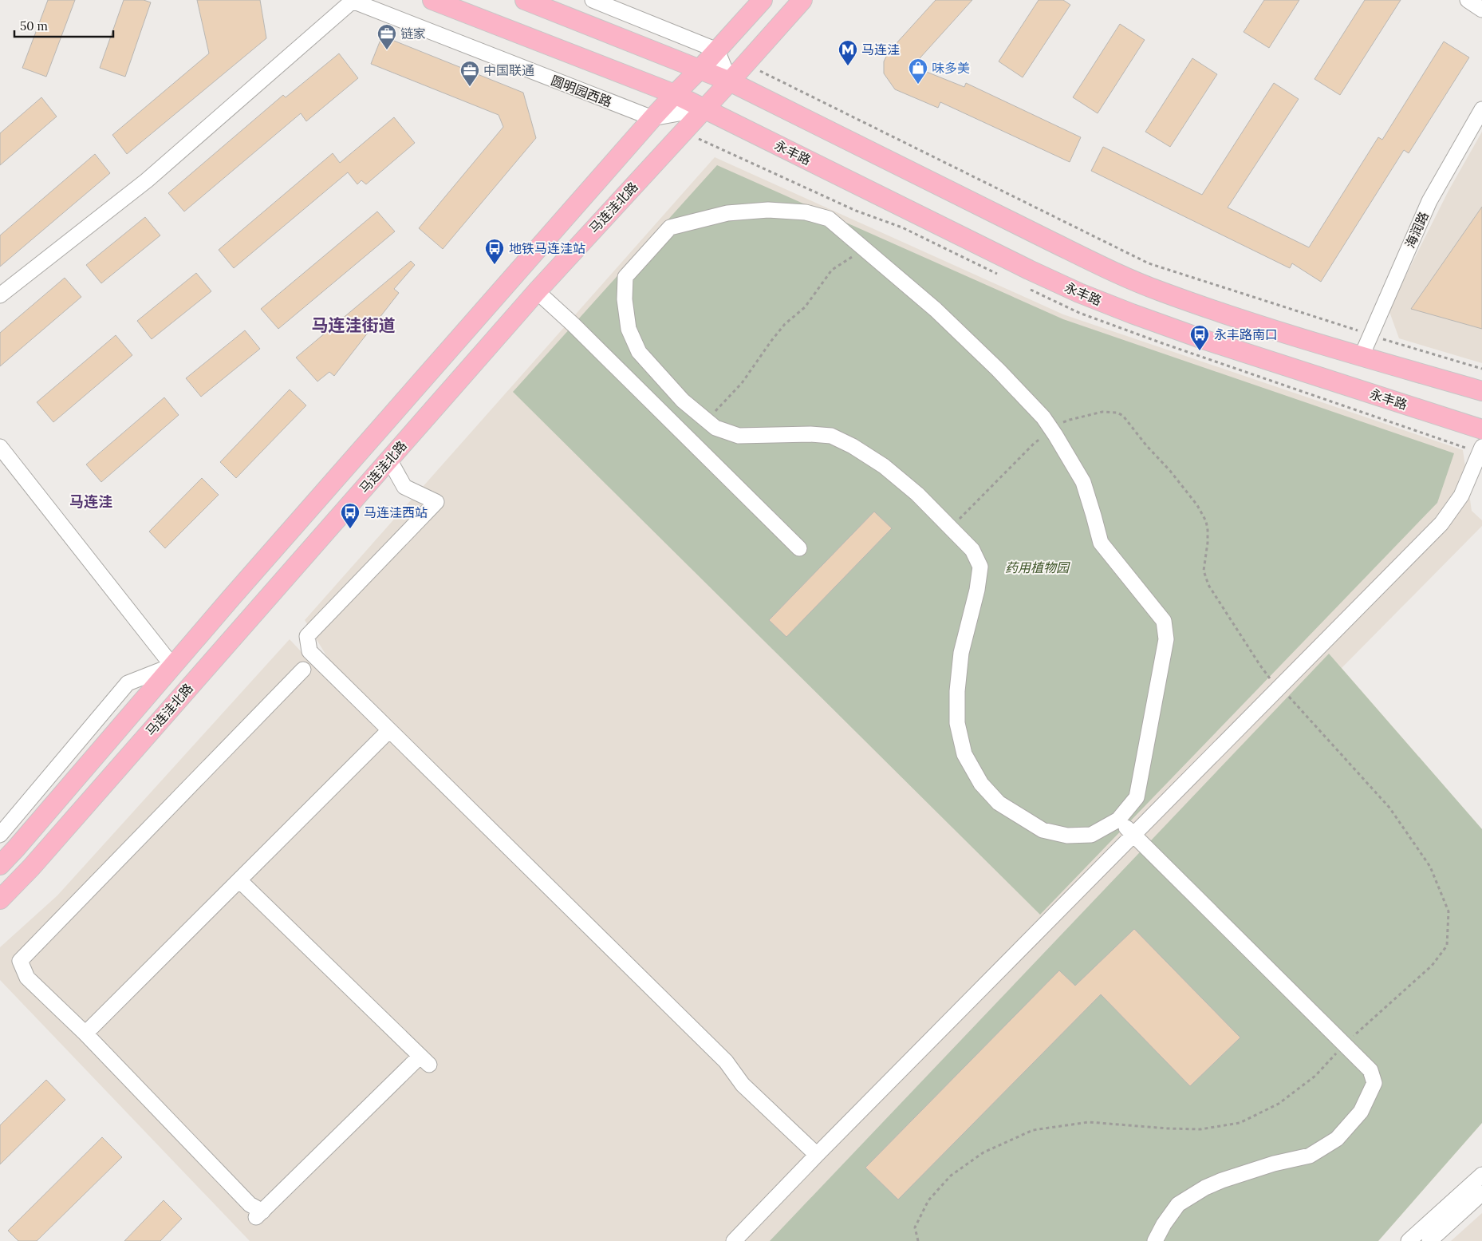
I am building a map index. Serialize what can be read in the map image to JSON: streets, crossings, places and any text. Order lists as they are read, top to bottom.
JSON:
{
  "streets": {
    "main road": ["永丰路", "马连洼北路"],
    "street": ["圆明园西路", "海润路"]
  },
  "crossings": [
    ["圆明园西路", "马连洼北路"],
    ["永丰路", "马连洼北路"]
  ],
  "districts": ["马连洼街道", "马连洼"],
  "parks": ["药用植物园"],
  "places": {
    "office": ["链家", "中国联通"],
    "metro station": ["马连洼"],
    "shop": ["味多美"],
    "bus stop": ["地铁马连洼站", "永丰路南口", "马连洼西站"]
  },
  "scale_bar": "50 m"
}
